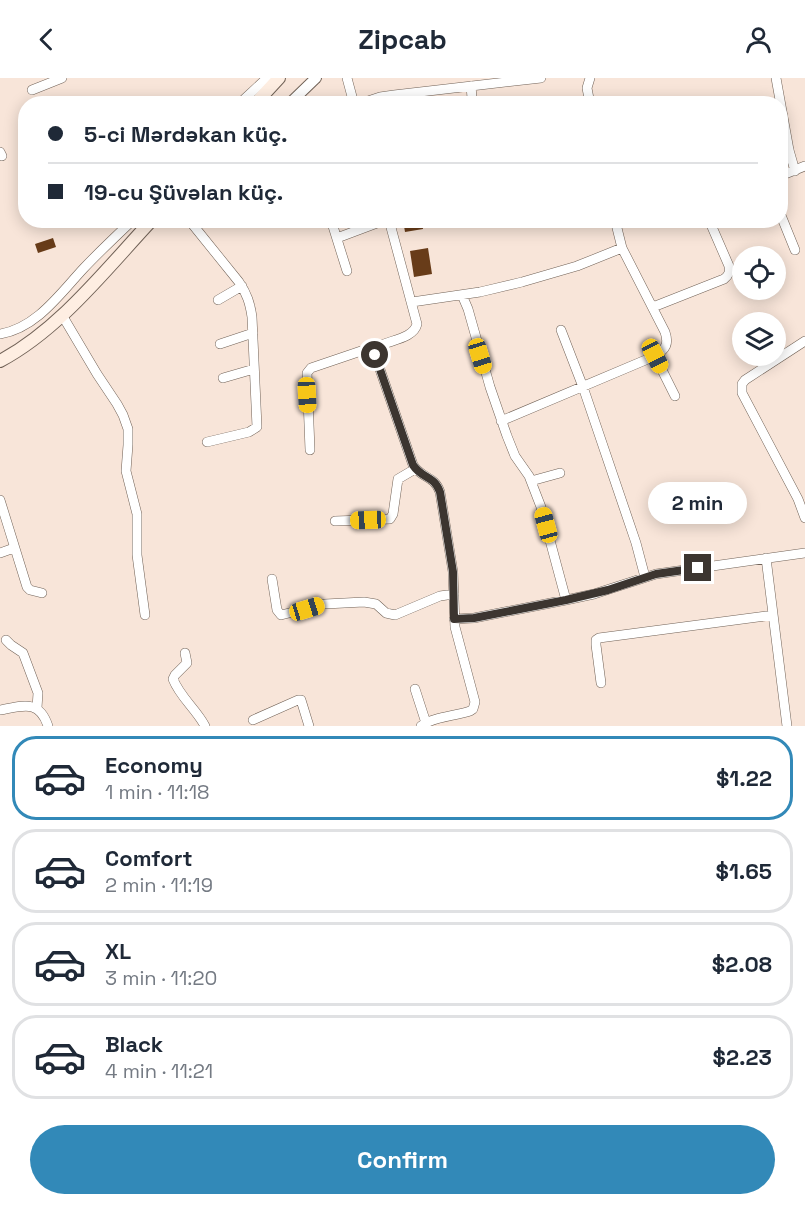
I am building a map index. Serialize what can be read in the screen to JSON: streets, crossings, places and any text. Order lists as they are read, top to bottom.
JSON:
{
  "page": {
    "header": "Zipcab",
    "banner": ["5-ci Mərdəkan küç.", "19-cu Şüvəlan küç."],
    "bubble": "2 min",
    "list": [
      {
        "name": "Economy",
        "note": "1 min · 11:18",
        "value": "$1.22"
      },
      {
        "name": "Comfort",
        "note": "2 min · 11:19",
        "value": "$1.65"
      },
      {
        "name": "XL",
        "note": "3 min · 11:20",
        "value": "$2.08"
      },
      {
        "name": "Black",
        "note": "4 min · 11:21",
        "value": "$2.23"
      }
    ],
    "buttons": "Confirm"
  }
}
